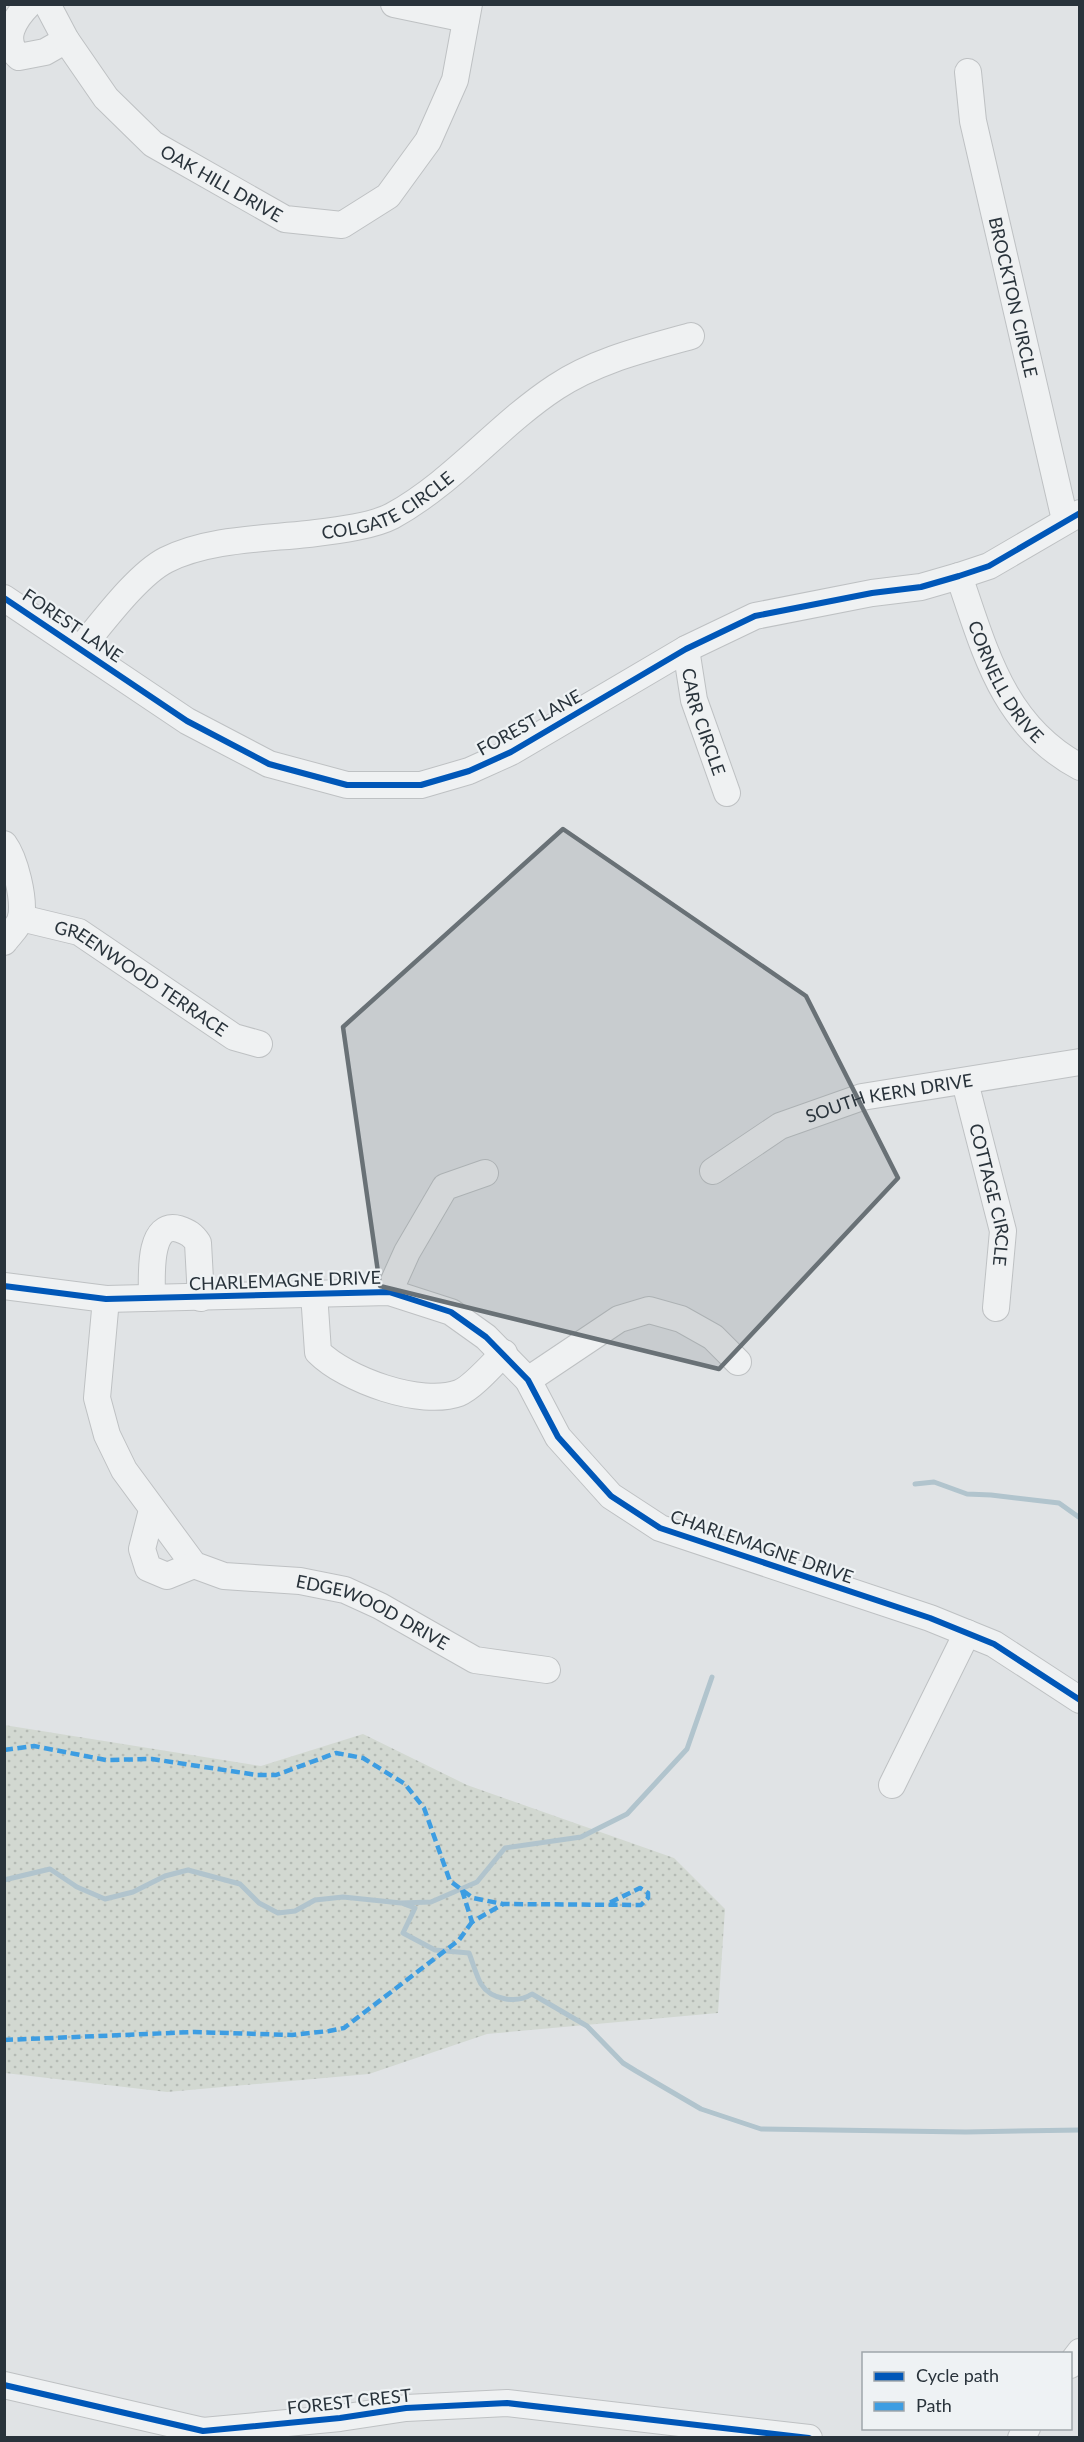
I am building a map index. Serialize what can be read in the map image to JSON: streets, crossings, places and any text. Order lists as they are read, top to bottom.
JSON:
{
  "streets": {
    "street": [
      "OAK HILL DRIVE",
      "BROCKTON CIRCLE",
      "COLGATE CIRCLE",
      "FOREST LANE",
      "CORNELL DRIVE",
      "CARR CIRCLE",
      "GREENWOOD TERRACE",
      "SOUTH KERN DRIVE",
      "COTTAGE CIRCLE",
      "CHARLEMAGNE DRIVE",
      "EDGEWOOD DRIVE",
      "FOREST CREST"
    ]
  },
  "crossings": [
    ["BROCKTON CIRCLE", "FOREST LANE"],
    ["COLGATE CIRCLE", "FOREST LANE"],
    ["FOREST LANE", "CORNELL DRIVE"],
    ["FOREST LANE", "CARR CIRCLE"],
    ["SOUTH KERN DRIVE", "COTTAGE CIRCLE"]
  ],
  "legend": ["Cycle path", "Path"]
}
